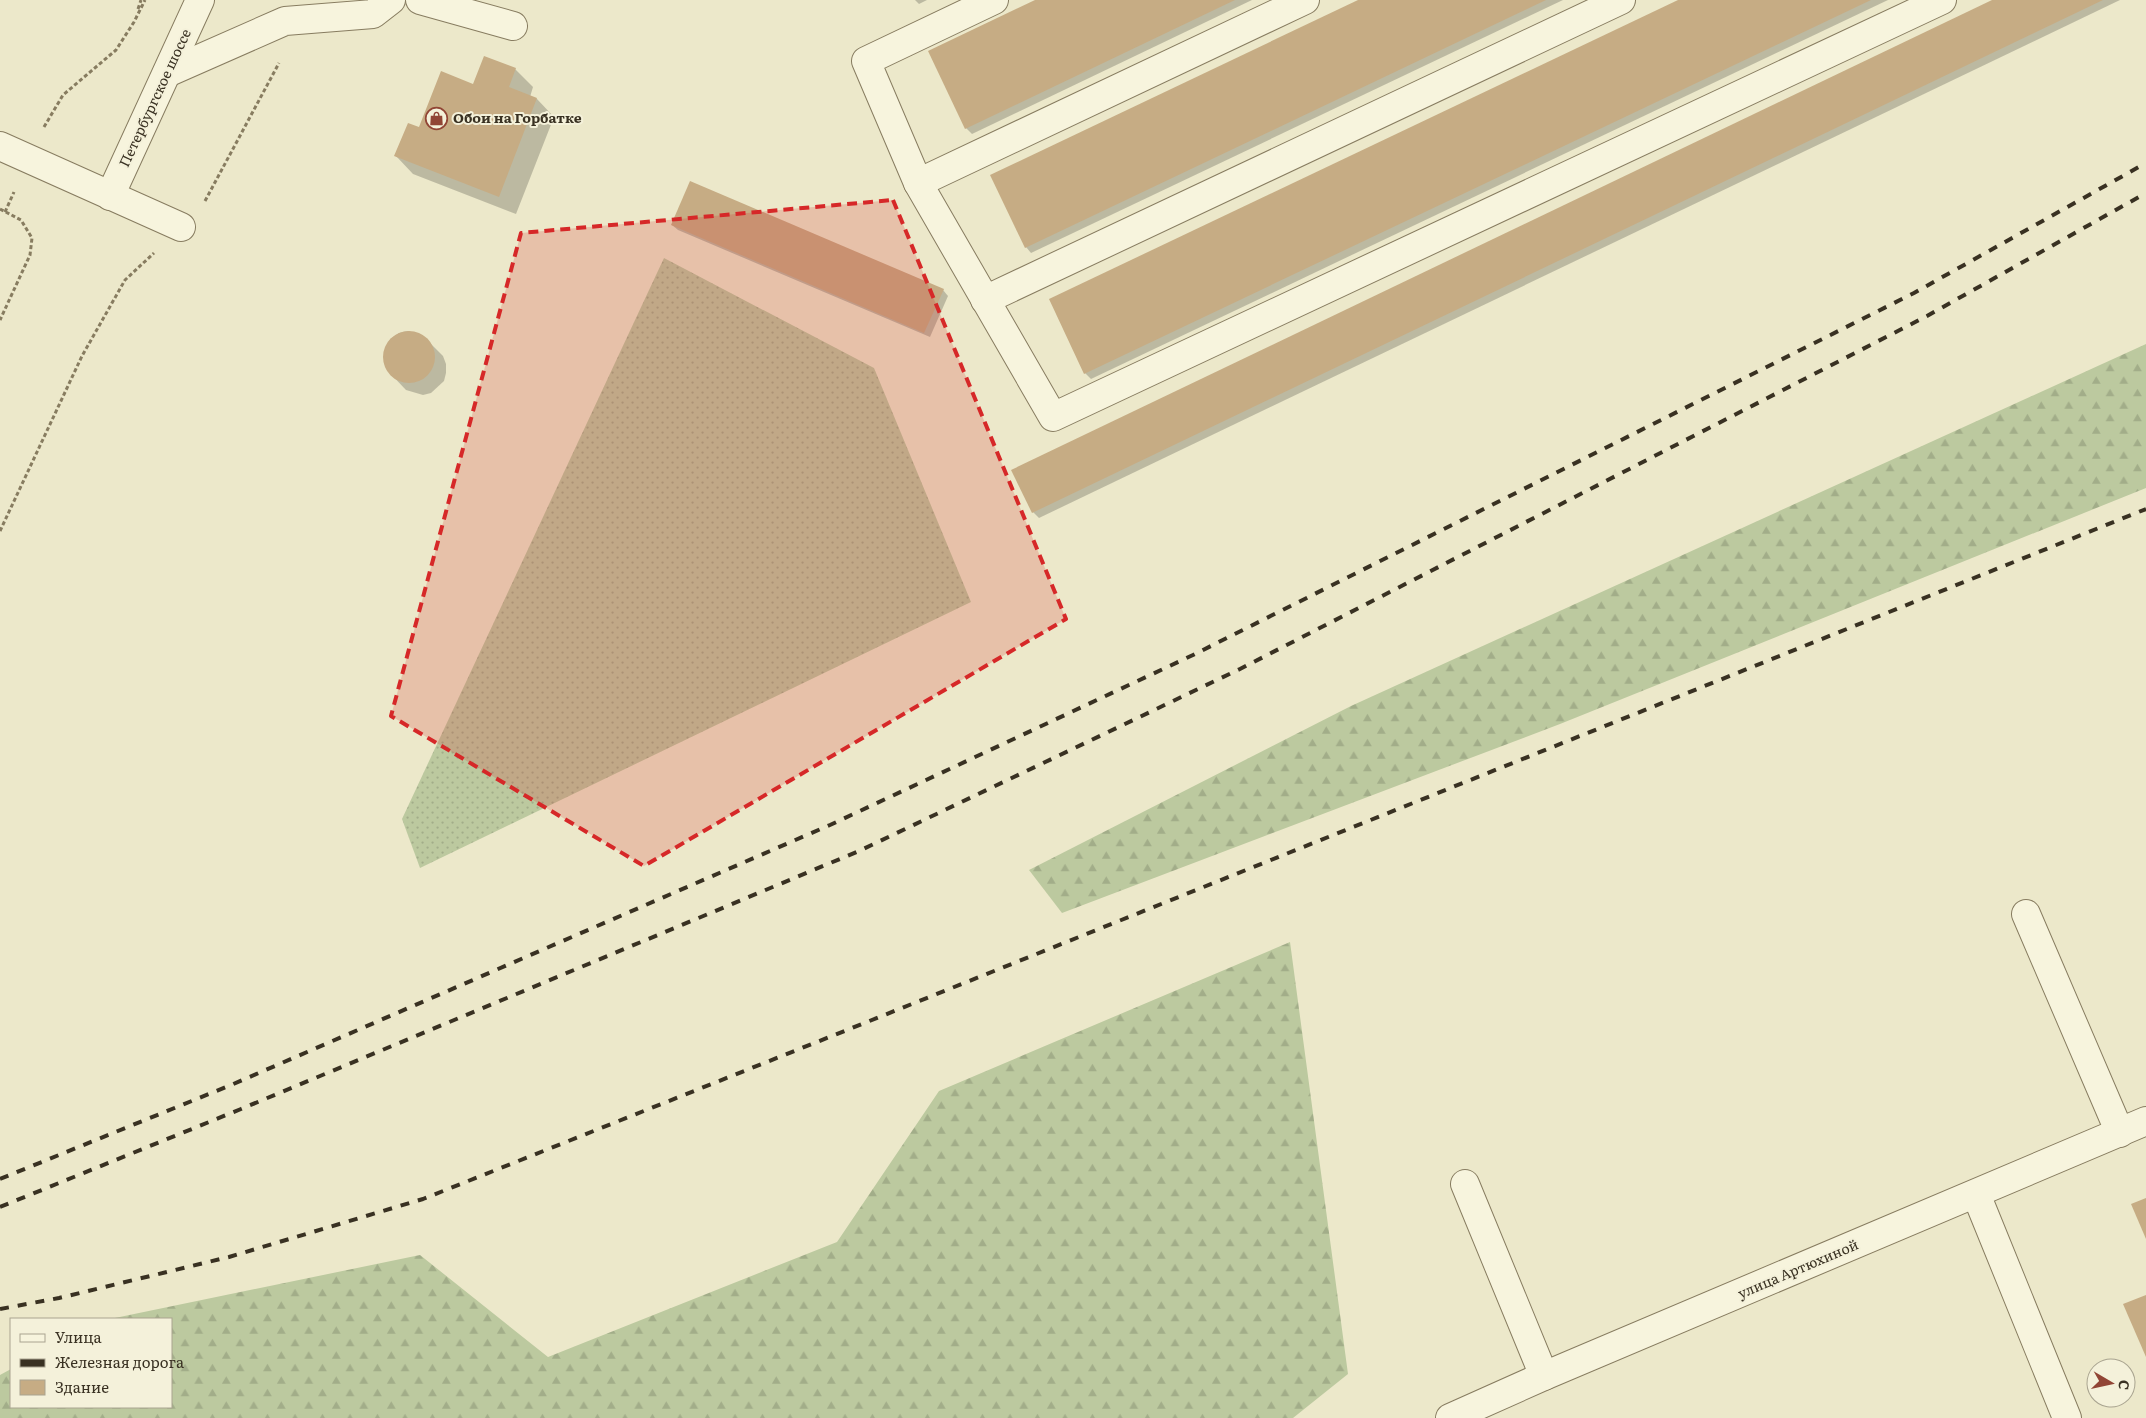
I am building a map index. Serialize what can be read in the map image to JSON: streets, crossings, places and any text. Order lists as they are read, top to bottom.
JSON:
{
  "streets": {
    "street": ["Петербургское шоссе", "улица Артюхиной"]
  },
  "places": {
    "shop": ["Обои на Горбатке"]
  },
  "legend": ["Улица", "Железная дорога", "Здание"],
  "north": "right"
}
